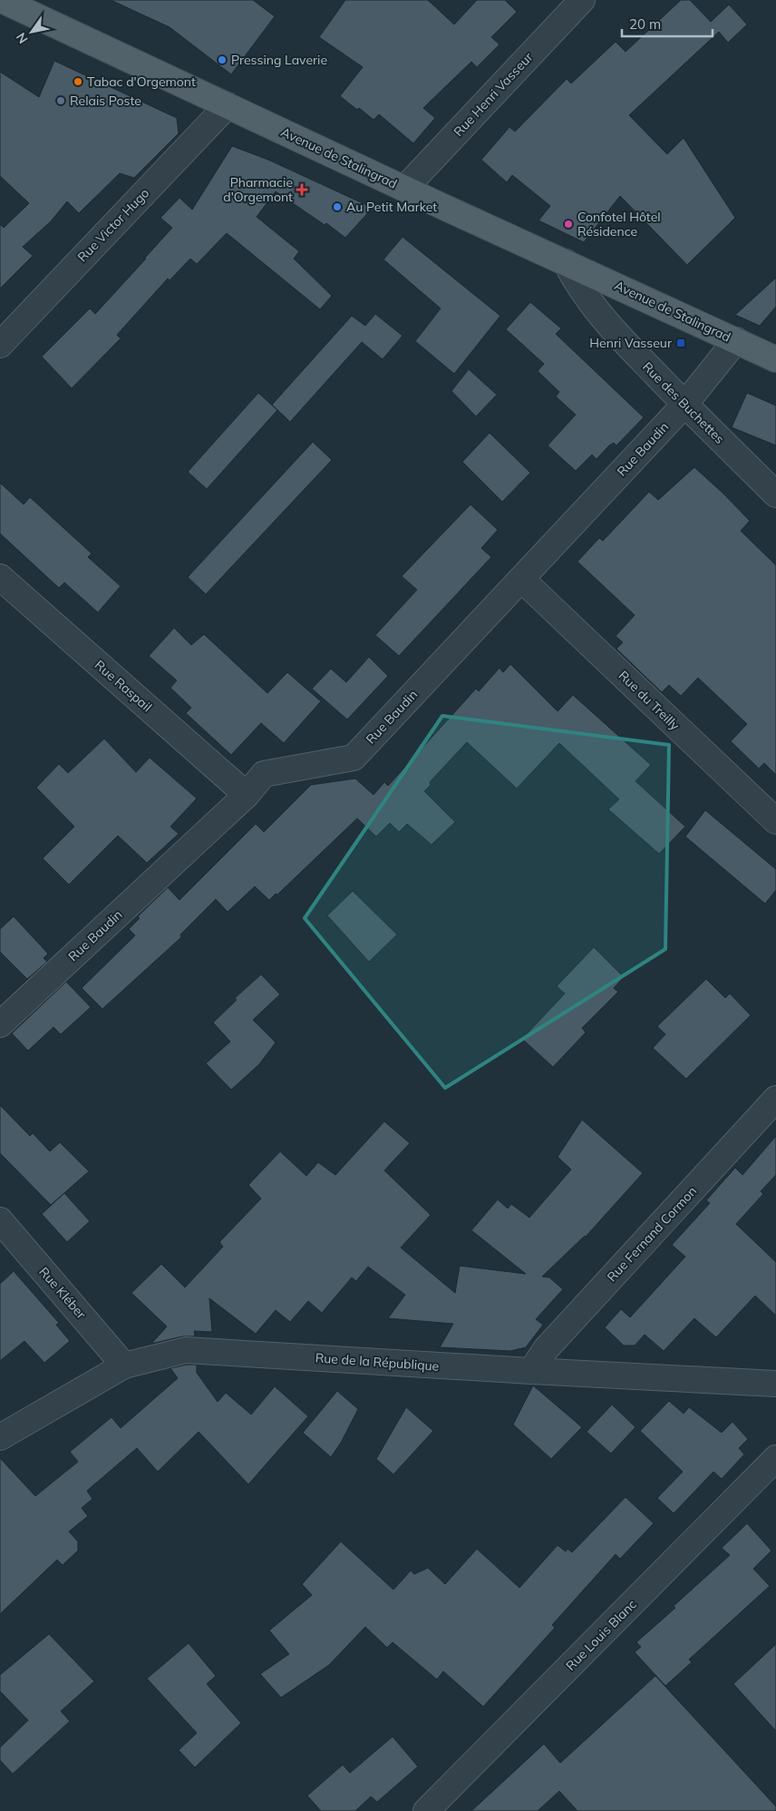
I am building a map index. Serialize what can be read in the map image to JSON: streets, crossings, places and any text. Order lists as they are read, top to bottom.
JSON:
{
  "streets": {
    "main road": ["Avenue de Stalingrad"],
    "street": [
      "Rue Henri Vasseur",
      "Rue Victor Hugo",
      "Rue des Buchettes",
      "Rue Baudin",
      "Rue Raspail",
      "Rue du Treilly",
      "Rue Fernand Cormon",
      "Rue Kléber",
      "Rue de la République",
      "Rue Louis Blanc"
    ]
  },
  "crossings": [
    ["Rue Henri Vasseur", "Avenue de Stalingrad"],
    ["Avenue de Stalingrad", "Rue Victor Hugo"],
    ["Avenue de Stalingrad", "Rue des Buchettes"],
    ["Avenue de Stalingrad", "Rue Baudin"],
    ["Rue des Buchettes", "Rue Baudin"],
    ["Rue Baudin", "Rue Raspail"],
    ["Rue Baudin", "Rue du Treilly"],
    ["Rue Fernand Cormon", "Rue de la République"],
    ["Rue Kléber", "Rue de la République"]
  ],
  "places": {
    "other": [
      "Pressing Laverie",
      "Tabac d'Orgemont",
      "Relais Poste",
      "Au Petit Market",
      "Confotel Hôtel Résidence"
    ],
    "health": ["Pharmacie d'Orgemont"],
    "transit": ["Henri Vasseur"]
  },
  "scale_bar": "20 m",
  "north": "bottom left"
}
